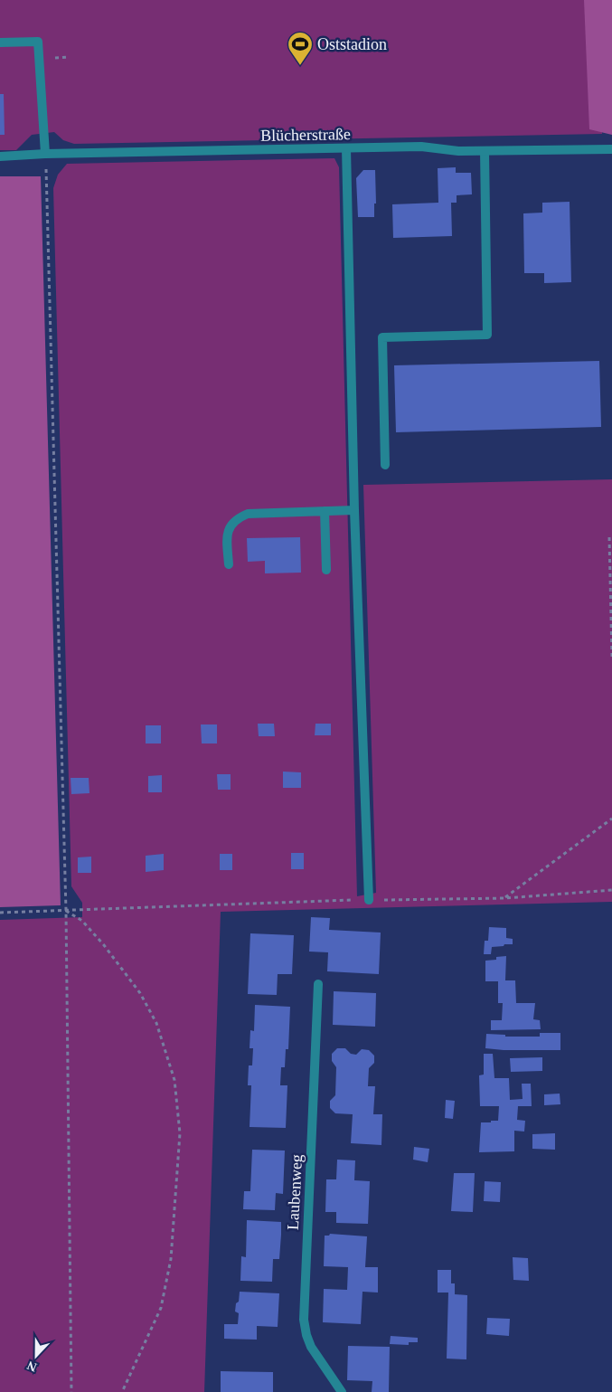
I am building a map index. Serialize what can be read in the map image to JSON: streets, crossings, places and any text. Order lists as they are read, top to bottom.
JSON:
{
  "streets": {
    "street": ["Blücherstraße", "Laubenweg"]
  },
  "places": {
    "sports": ["Oststadion"]
  },
  "north": "bottom"
}
